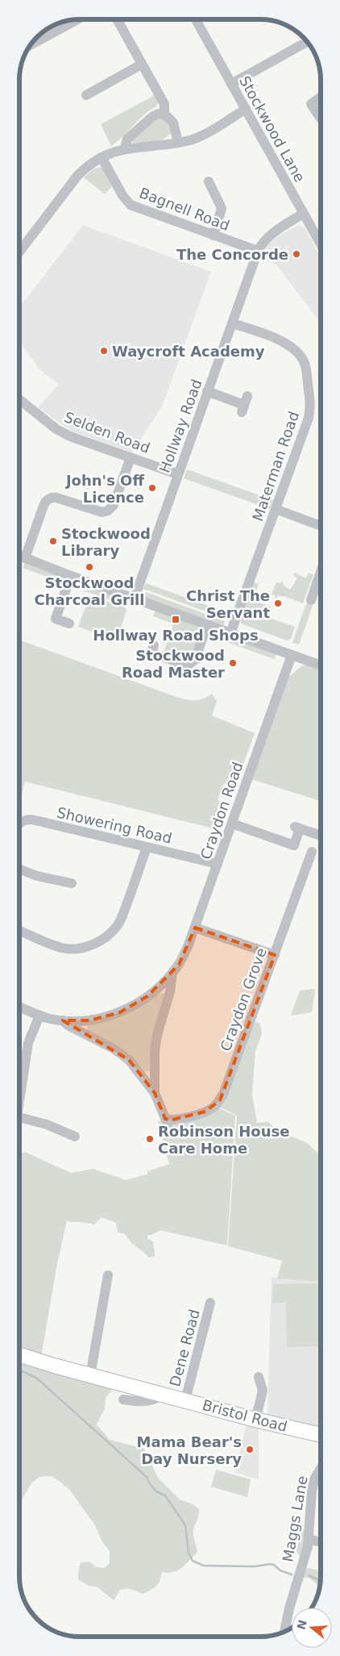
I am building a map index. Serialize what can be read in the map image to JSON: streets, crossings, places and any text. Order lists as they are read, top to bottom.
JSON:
{
  "streets": {
    "highway": ["Bristol Road"],
    "street": [
      "Stockwood Lane",
      "Bagnell Road",
      "Hollway Road",
      "Selden Road",
      "Materman Road",
      "Craydon Road",
      "Showering Road",
      "Craydon Grove",
      "Dene Road",
      "Maggs Lane"
    ]
  },
  "crossings": [
    ["Stockwood Lane", "Hollway Road"],
    ["Bagnell Road", "Hollway Road"],
    ["Hollway Road", "Selden Road"],
    ["Hollway Road", "Materman Road"],
    ["Craydon Road", "Showering Road"],
    ["Craydon Road", "Craydon Grove"],
    ["Dene Road", "Bristol Road"]
  ],
  "places": {
    "other": [
      "The Concorde",
      "Waycroft Academy",
      "John's Off Licence",
      "Stockwood Library",
      "Stockwood Charcoal Grill",
      "Christ The Servant",
      "Stockwood Road Master",
      "Robinson House Care Home",
      "Mama Bear's Day Nursery"
    ],
    "transit": ["Hollway Road Shops"]
  },
  "north": "left"
}
